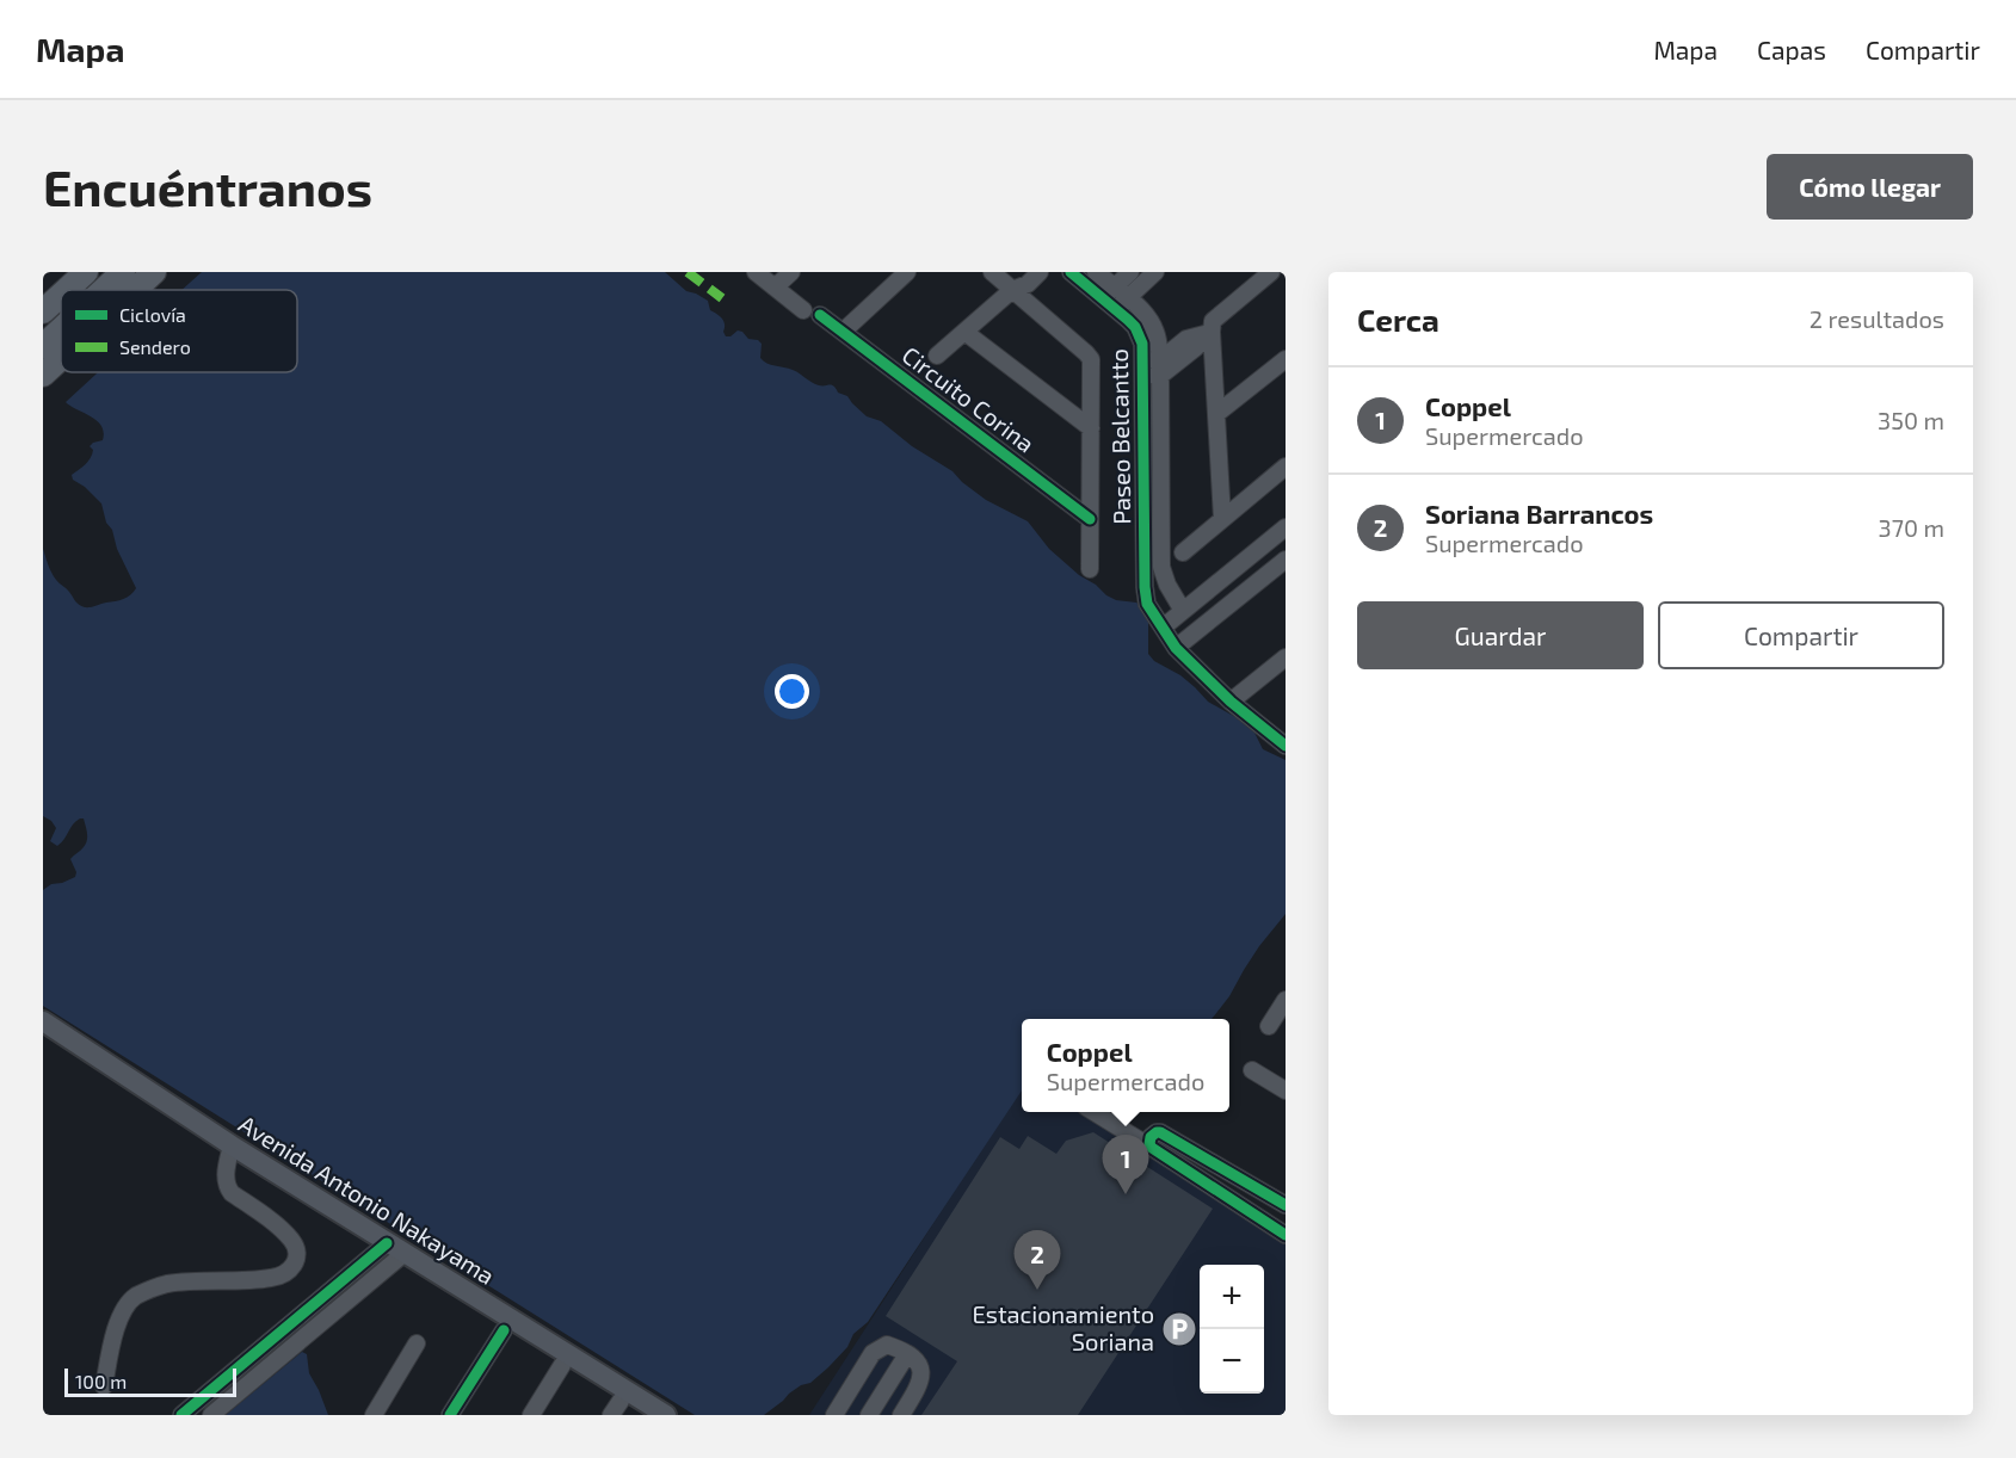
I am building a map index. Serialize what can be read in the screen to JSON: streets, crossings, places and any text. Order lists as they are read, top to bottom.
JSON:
{
  "streets": {
    "main road": ["Avenida Antonio Nakayama"],
    "street": ["Circuito Corina", "Paseo Belcantto"]
  },
  "places": {
    "parking": ["Estacionamiento Soriana"]
  },
  "legend": ["Ciclovía", "Sendero"],
  "scale_bar": "100 m",
  "page": {
    "header": "Mapa",
    "nav": ["Mapa", "Capas", "Compartir"],
    "buttons": [
      "Cómo llegar",
      ["Guardar", "Compartir"]
    ],
    "title": "Encuéntranos",
    "heading": ["Cerca", "2 resultados"],
    "list": [
      {
        "mark": "1",
        "name": "Coppel",
        "note": "Supermercado",
        "value": "350 m"
      },
      {
        "mark": "2",
        "name": "Soriana Barrancos",
        "note": "Supermercado",
        "value": "370 m"
      }
    ],
    "popup": ["Coppel", "Supermercado"],
    "pins": ["1", "2"],
    "map_buttons": ["+", "−"],
    "scale": "100 m"
  }
}
